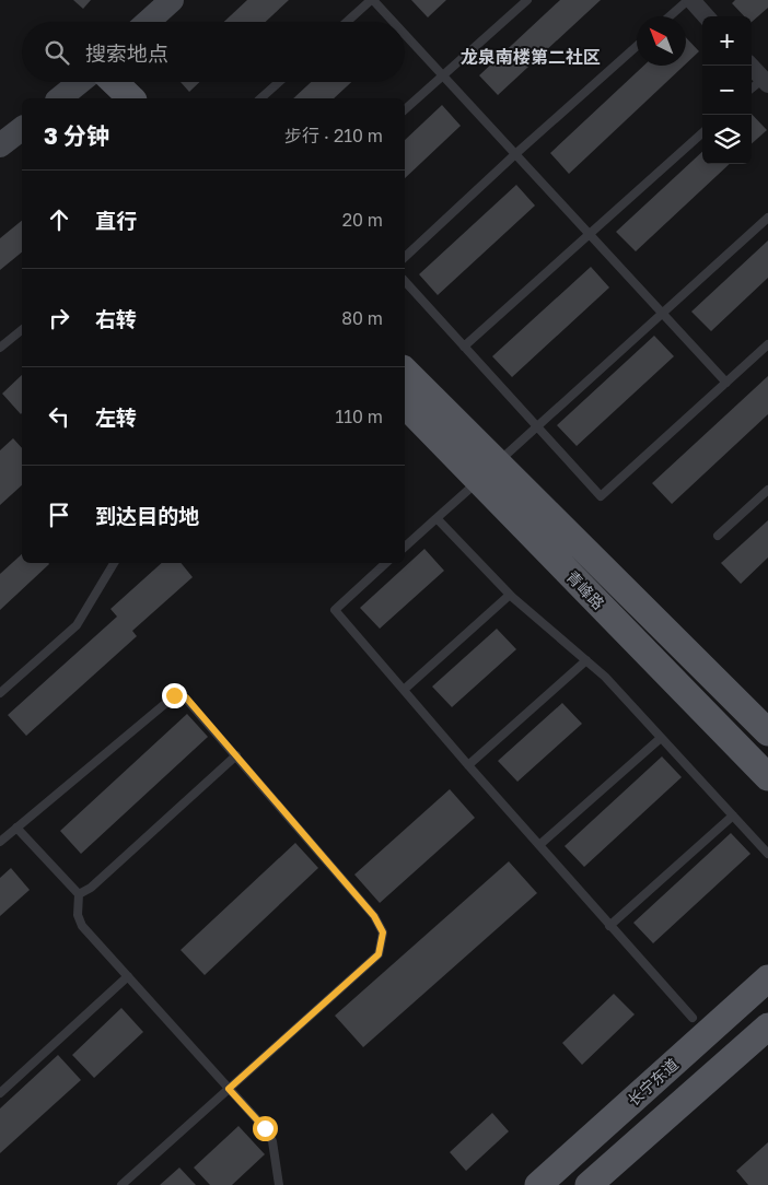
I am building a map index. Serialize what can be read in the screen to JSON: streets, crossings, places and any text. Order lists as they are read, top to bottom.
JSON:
{
  "streets": {
    "main road": ["青峰路", "长宁东道"]
  },
  "districts": ["龙泉南楼第二社区"],
  "north": "top left",
  "page": {
    "map_buttons": ["+", "−"],
    "search": "搜索地点",
    "heading": ["3 分钟", "步行 · 210 m"],
    "list": [
      ["直行", "20 m"],
      ["右转", "80 m"],
      ["左转", "110 m"],
      "到达目的地"
    ]
  }
}
